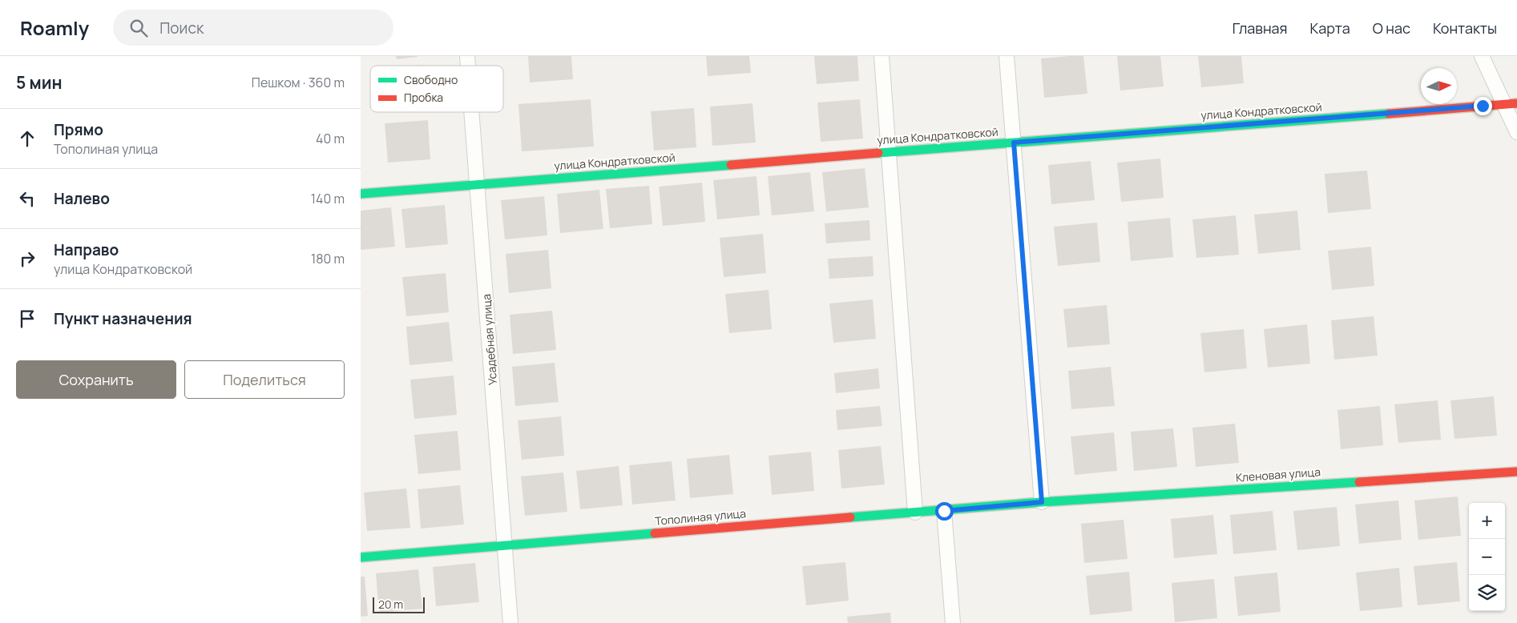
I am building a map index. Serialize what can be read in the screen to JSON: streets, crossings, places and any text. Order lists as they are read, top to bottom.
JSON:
{
  "streets": {
    "street": [
      "улица Кондратковской",
      "Усадебная улица",
      "Кленовая улица",
      "Тополиная улица"
    ]
  },
  "crossings": [
    ["улица Кондратковской", "Усадебная улица"],
    ["Усадебная улица", "Тополиная улица"],
    ["Кленовая улица", "Тополиная улица"]
  ],
  "legend": ["Свободно", "Пробка"],
  "scale_bar": "20 m",
  "north": "right",
  "page": {
    "header": "Roamly",
    "search": "Поиск",
    "nav": [
      "Главная",
      "Карта",
      "О нас",
      "Контакты"
    ],
    "heading": ["5 мин", "Пешком · 360 m"],
    "list": [
      ["Прямо", "Тополиная улица", "40 m"],
      ["Налево", "140 m"],
      ["Направо", "улица Кондратковской", "180 m"],
      "Пункт назначения"
    ],
    "buttons": ["Сохранить", "Поделиться"],
    "map_buttons": ["+", "−"],
    "scale": "20 m"
  }
}
